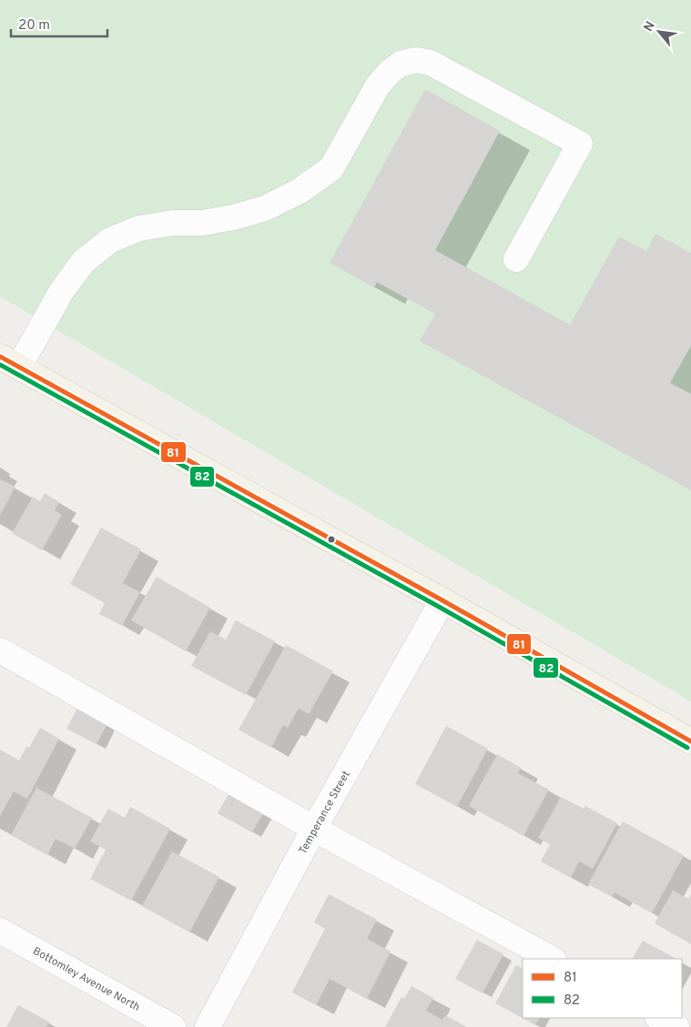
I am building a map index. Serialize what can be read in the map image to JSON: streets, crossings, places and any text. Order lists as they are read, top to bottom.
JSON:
{
  "streets": {
    "street": ["Temperance Street", "Bottomley Avenue North"]
  },
  "lines": ["transit line 81", "transit line 82"],
  "legend": ["81", "82"],
  "scale_bar": "20 m",
  "north": "top left"
}
